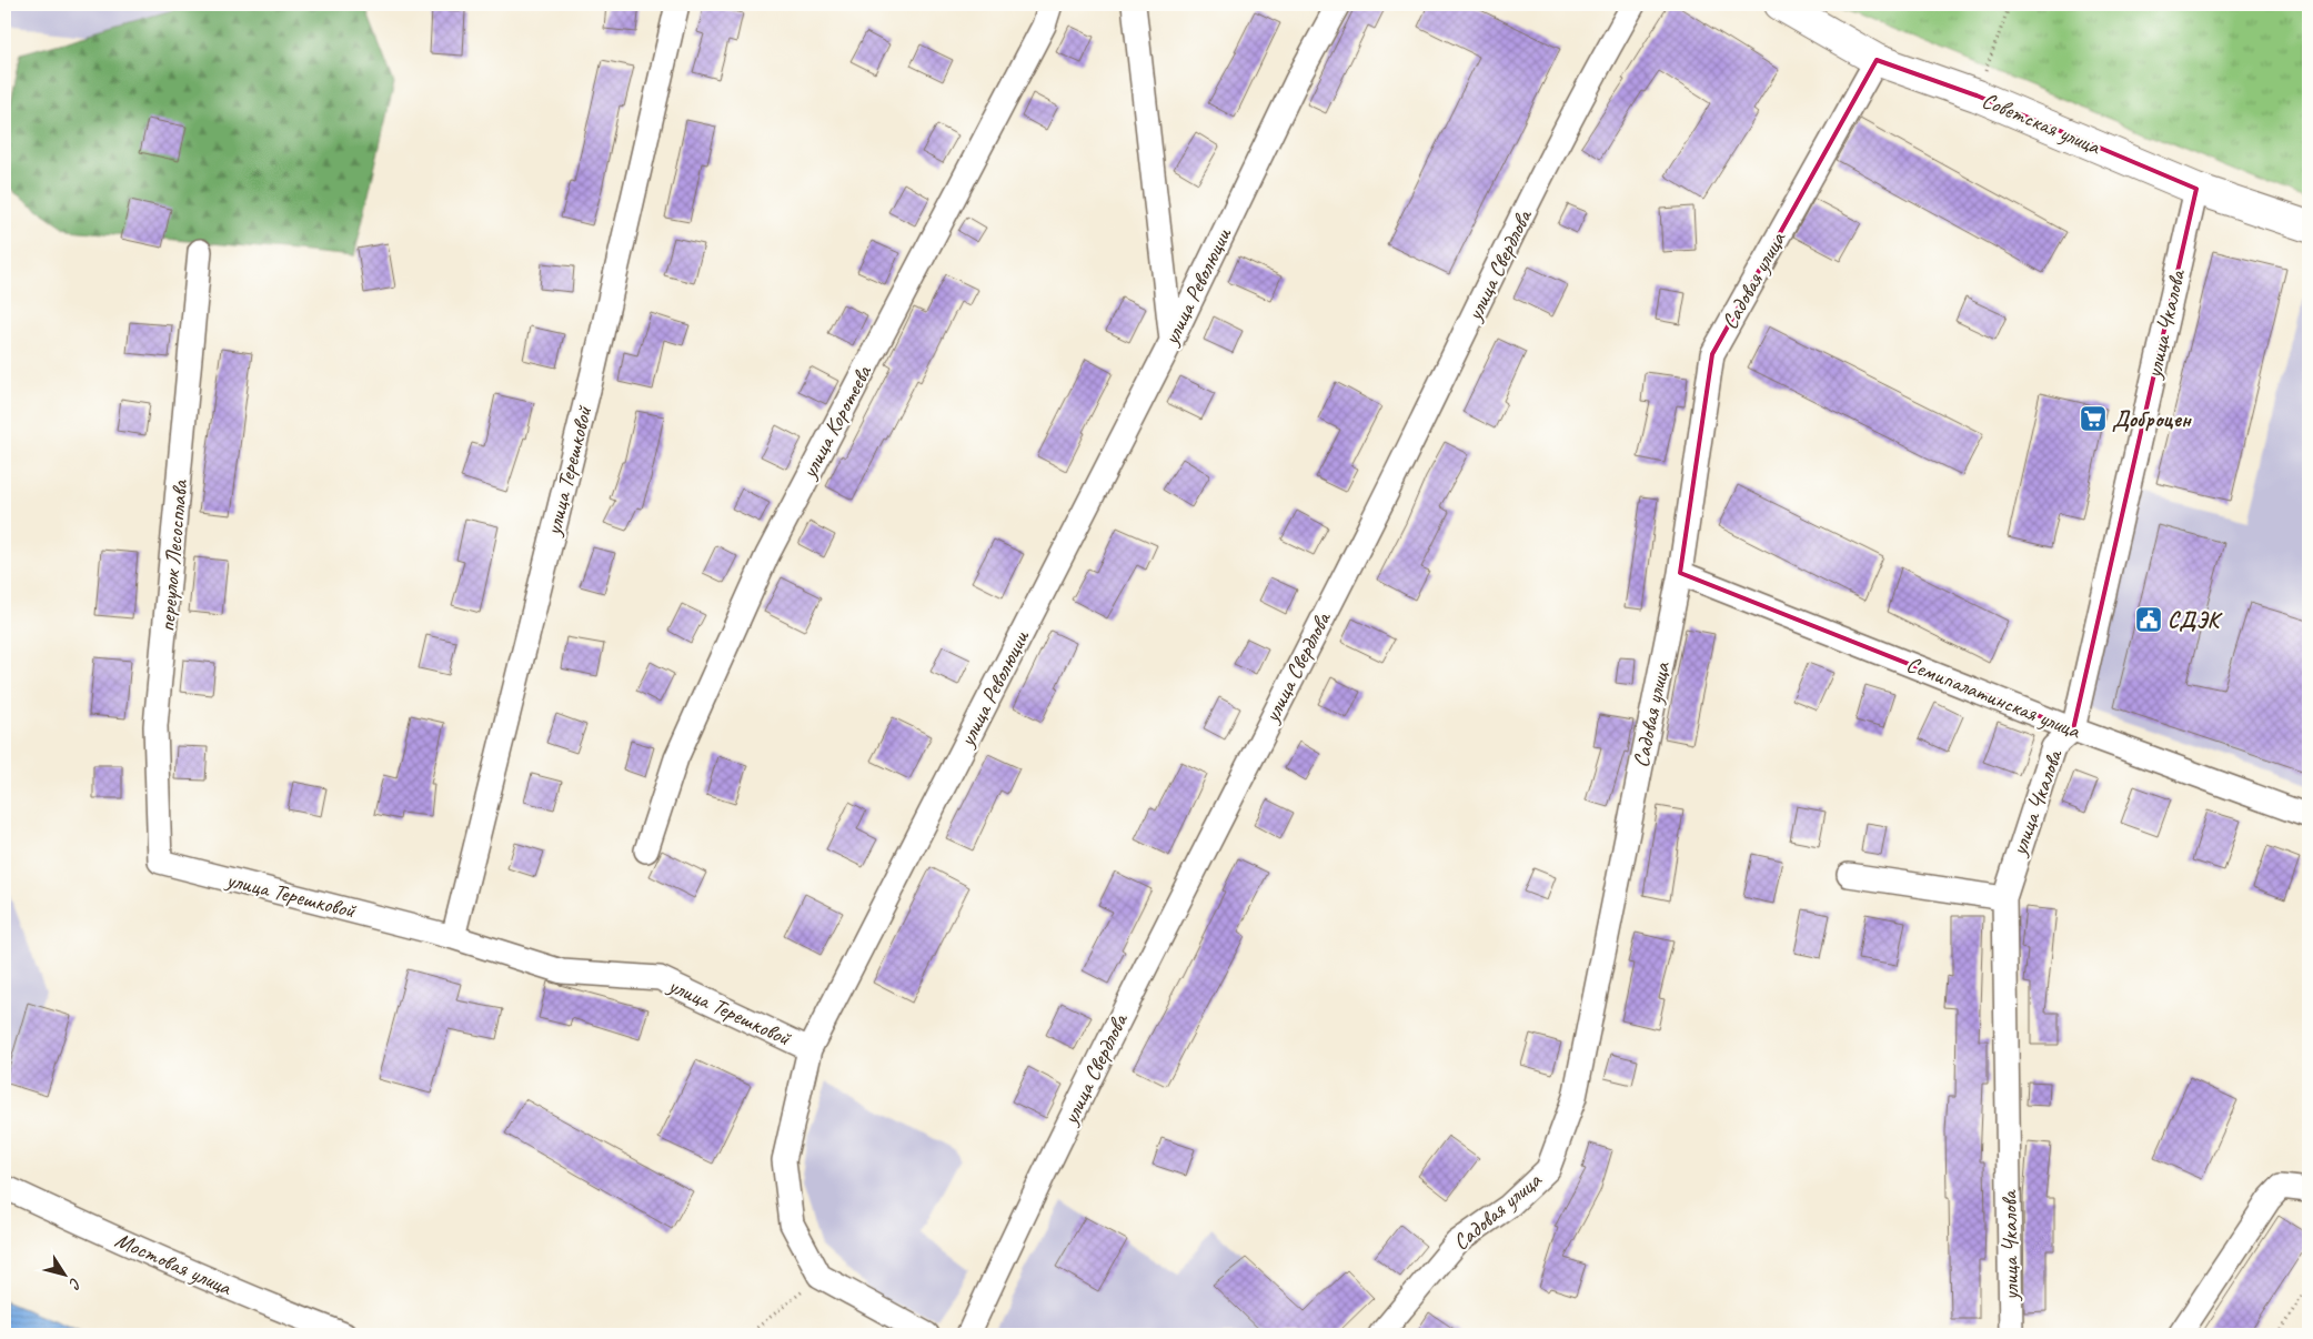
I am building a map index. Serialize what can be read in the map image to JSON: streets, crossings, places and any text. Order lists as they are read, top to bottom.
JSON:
{
  "streets": {
    "main road": ["Советская улица"],
    "street": [
      "улица Свердлова",
      "Садовая улица",
      "улица Революции",
      "улица Чкалова",
      "улица Коротеева",
      "улица Терешковой",
      "переулок Лесосплава",
      "Семипалатинская улица",
      "Мостовая улица"
    ]
  },
  "crossings": [
    ["Советская улица", "Садовая улица"],
    ["Советская улица", "улица Чкалова"],
    ["Садовая улица", "Семипалатинская улица"],
    ["улица Революции", "улица Терешковой"],
    ["улица Чкалова", "Семипалатинская улица"],
    ["улица Терешковой", "переулок Лесосплава"]
  ],
  "places": {
    "supermarket": ["Доброцен"],
    "public building": ["СДЭК"]
  },
  "north": "bottom right"
}
